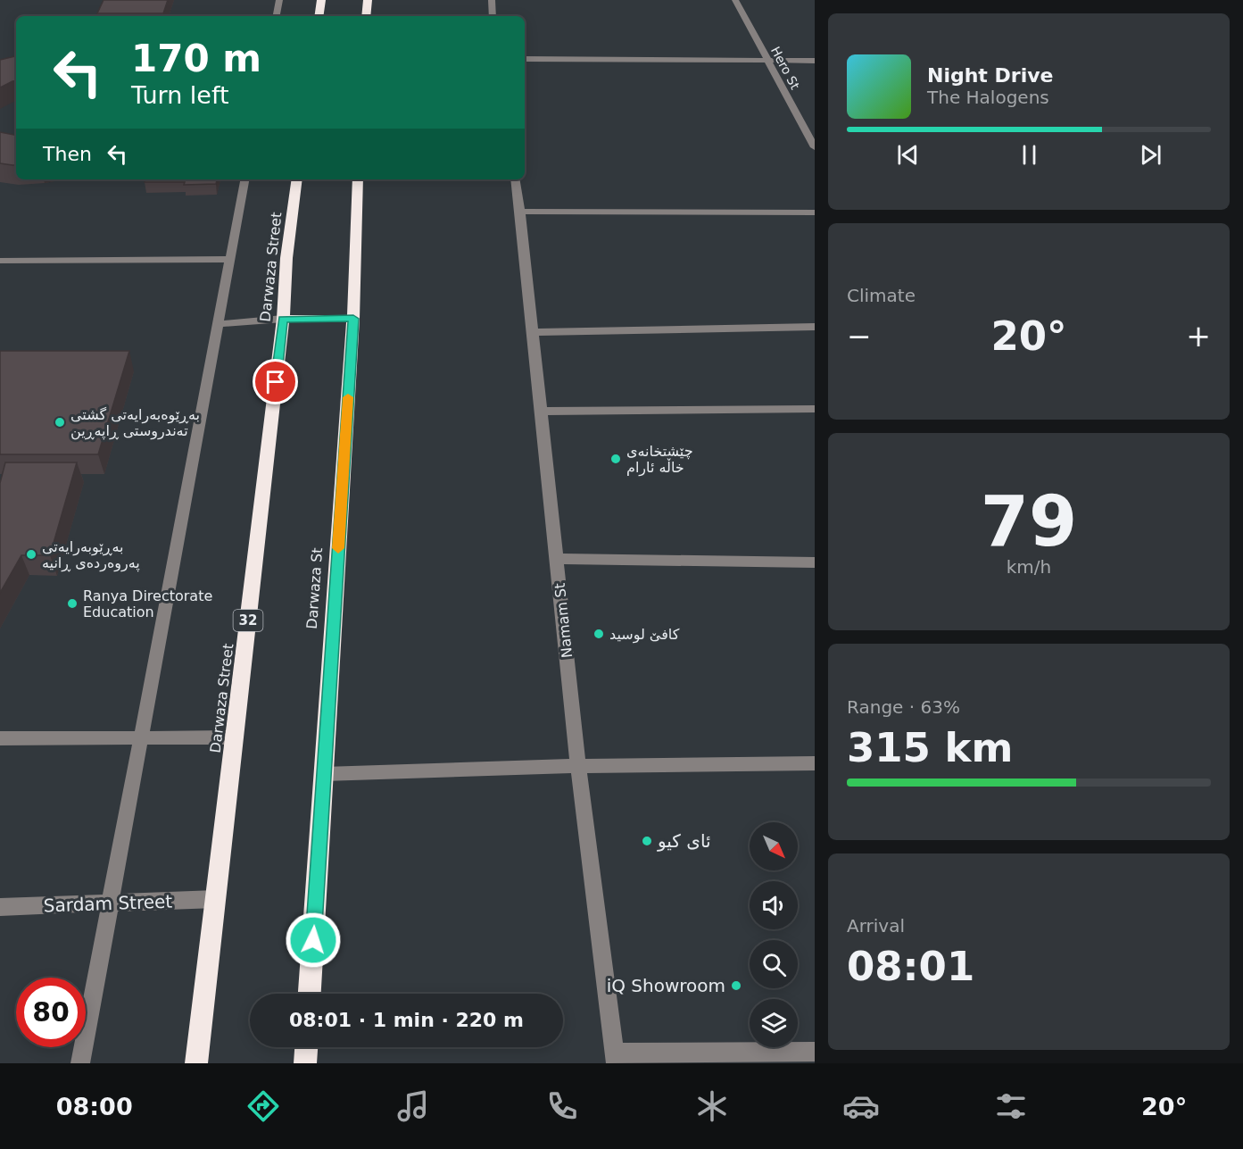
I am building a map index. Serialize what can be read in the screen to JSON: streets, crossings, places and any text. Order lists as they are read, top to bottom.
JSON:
{
  "streets": {
    "highway": ["Darwaza Street", "Darwaza St", "32"],
    "street": ["Hero St", "Namam St", "Sardam Street"]
  },
  "crossings": [
    ["Darwaza Street", "Sardam Street"]
  ],
  "places": [
    "بەڕێوەبەرایەتی گشتی تەندروستی ڕاپەڕین",
    "چێشتخانەی خاڵە ئارام",
    "بەڕێوبەرایەتی پەروەردەی ڕانیە",
    "Ranya Directorate Education",
    "کافێ لوسید",
    "ئای کیو",
    "iQ Showroom"
  ],
  "north": "bottom right",
  "page": {
    "turn": ["170 m", "Turn left"],
    "song": ["Night Drive", "The Halogens"],
    "then": "Then",
    "tile": [
      "Climate",
      ["79", "km/h"],
      ["Range · 63%", "315 km"],
      ["Arrival", "08:01"]
    ],
    "heat": ["−", "20°", "+"],
    "limit": "80",
    "trip": "08:01 · 1 min · 220 m",
    "tabs": ["08:00", "20°"]
  }
}
